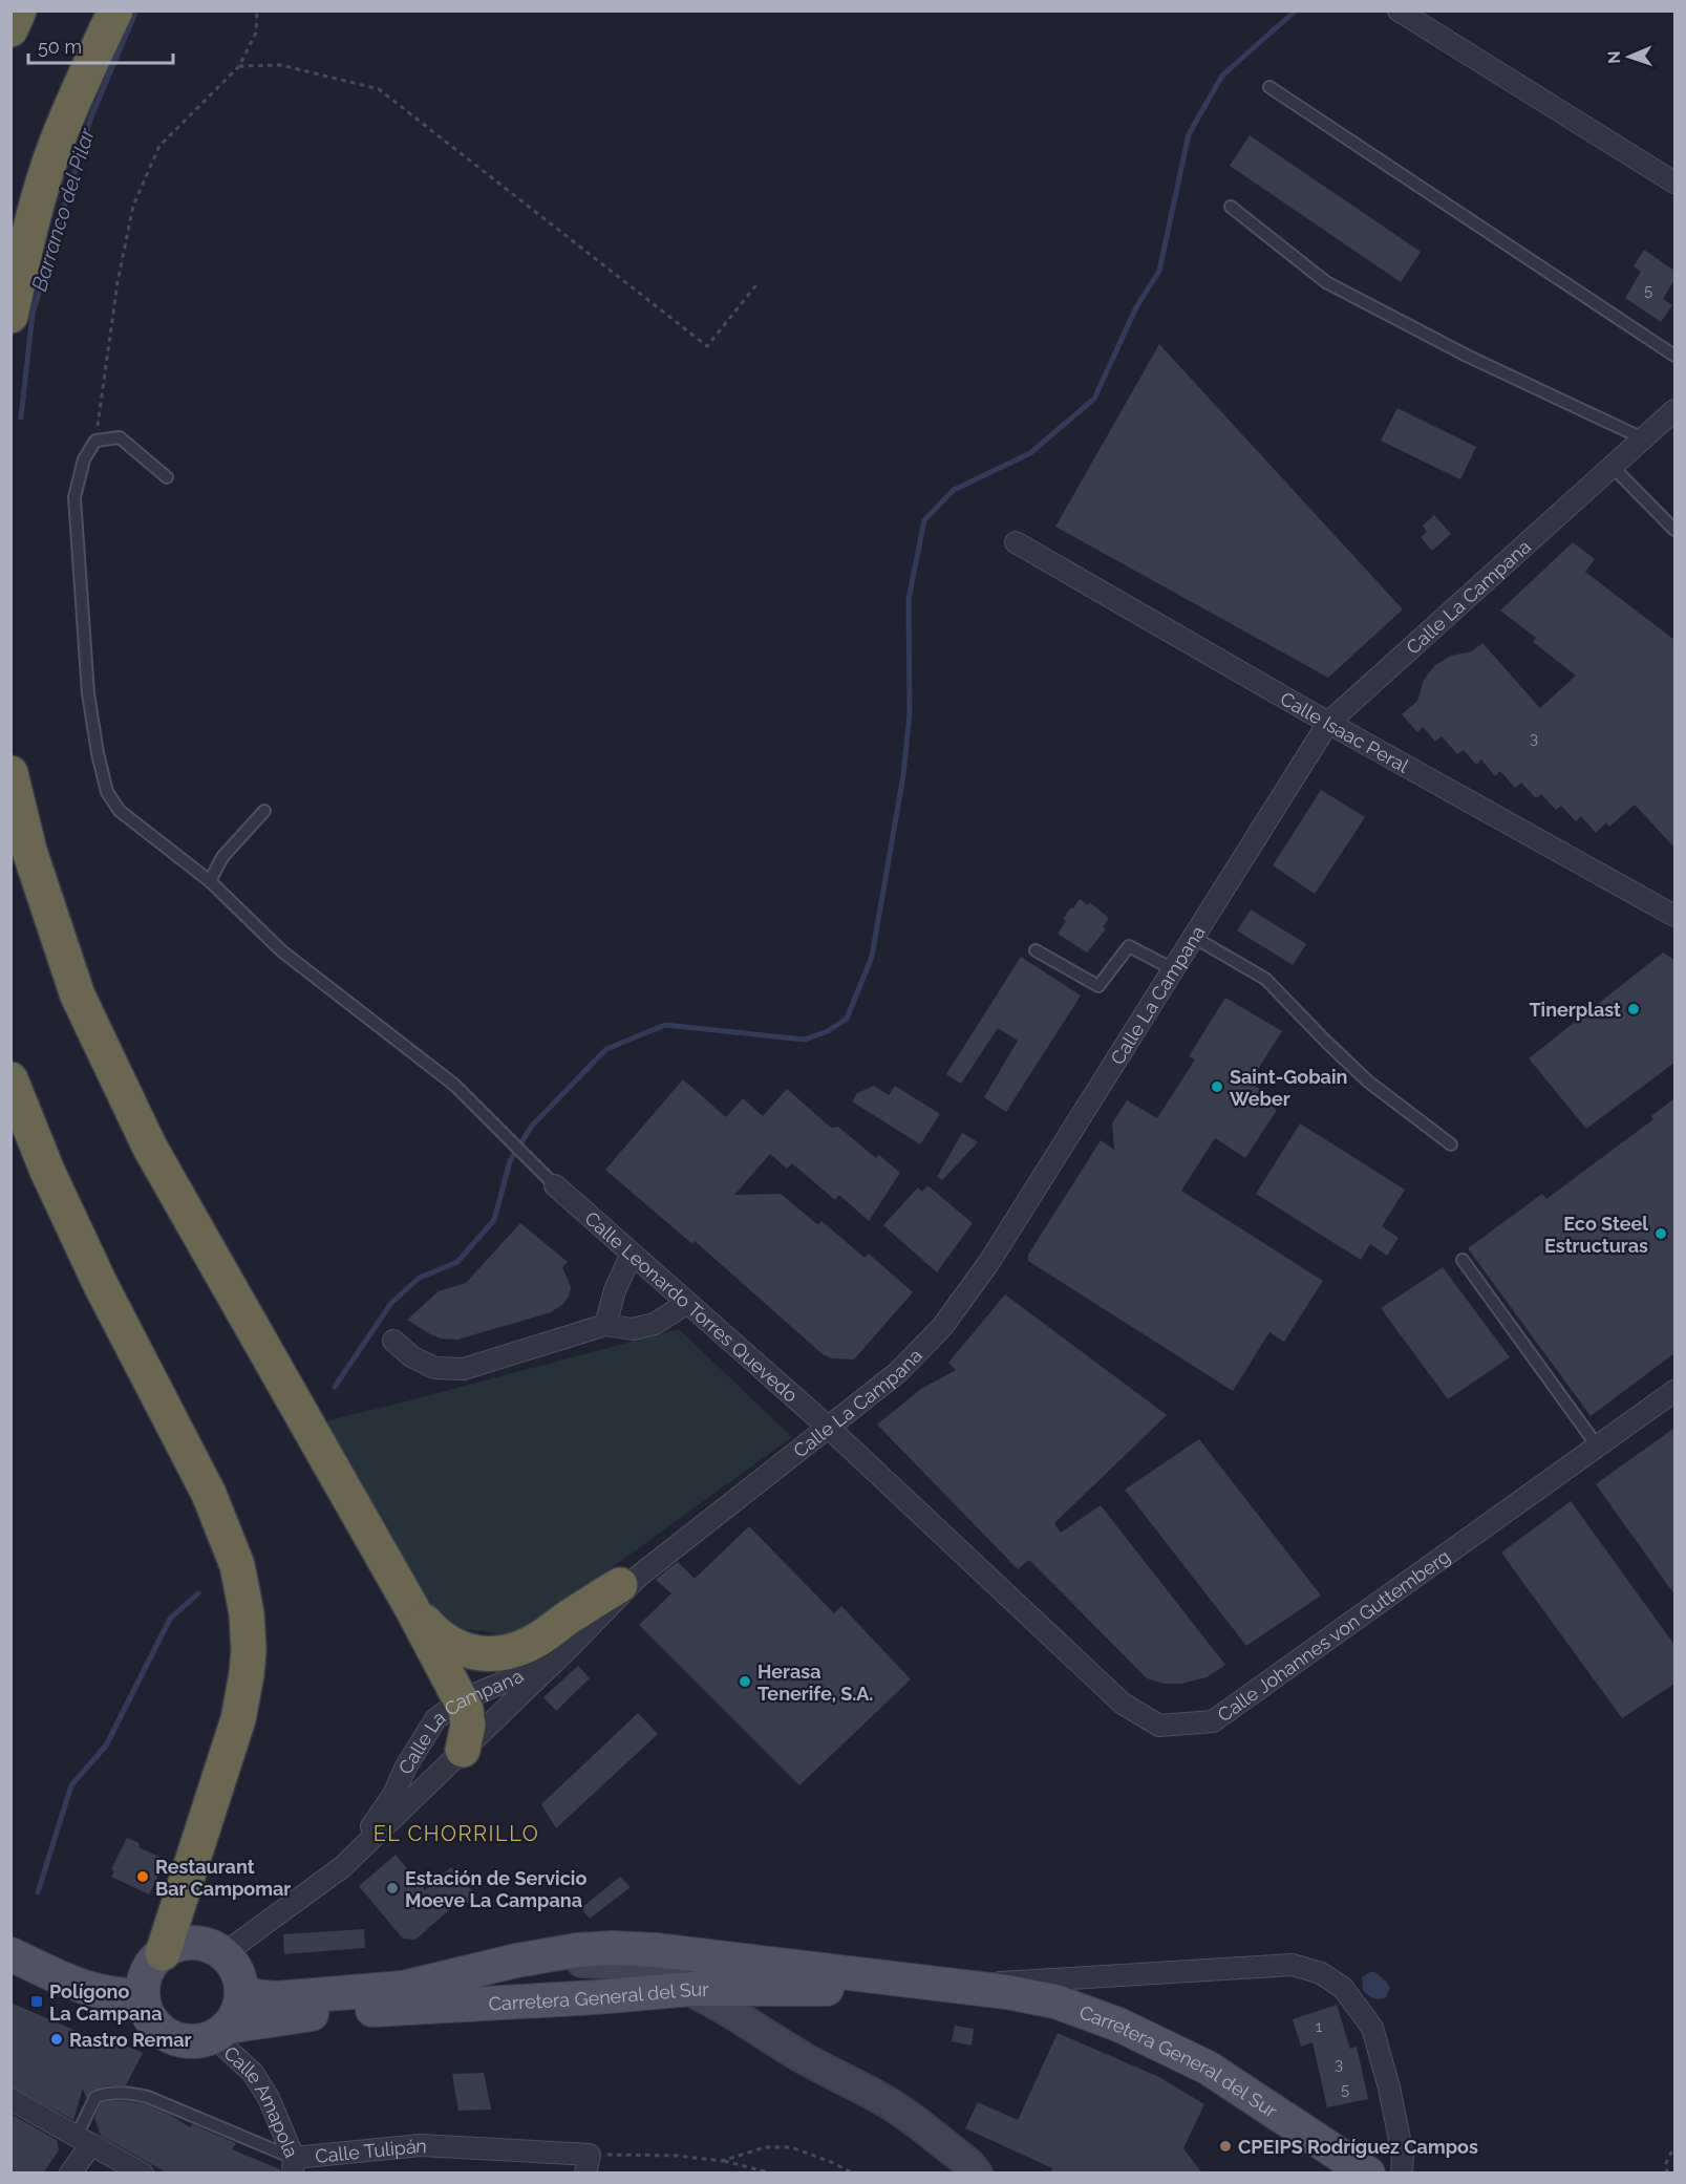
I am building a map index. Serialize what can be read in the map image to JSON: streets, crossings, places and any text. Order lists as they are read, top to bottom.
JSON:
{
  "streets": {
    "main road": ["Carretera General del Sur"],
    "street": [
      "Calle La Campana",
      "Calle Isaac Peral",
      "Calle Leonardo Torres Quevedo",
      "Calle Johannes von Guttemberg",
      "Calle Amapola",
      "Calle Tulipán"
    ]
  },
  "crossings": [
    ["Calle La Campana", "Calle Isaac Peral"],
    ["Calle La Campana", "Calle Leonardo Torres Quevedo"],
    ["Calle La Campana", "Calle Johannes von Guttemberg"],
    ["Calle La Campana", "Carretera General del Sur"],
    ["Calle La Campana", "Calle Amapola"],
    ["Calle Leonardo Torres Quevedo", "Calle Johannes von Guttemberg"],
    ["Carretera General del Sur", "Calle Amapola"],
    ["Calle Amapola", "Calle Tulipán"]
  ],
  "districts": ["EL CHORRILLO"],
  "water": ["Barranco del Pilar"],
  "places": {
    "other": [
      "Tinerplast",
      "Saint-Gobain Weber",
      "Eco Steel Estructuras",
      "Herasa Tenerife, S.A.",
      "Restaurant Bar Campomar",
      "Estación de Servicio Moeve La Campana",
      "Rastro Remar",
      "CPEIPS Rodríguez Campos"
    ],
    "transit": ["Polígono La Campana"]
  },
  "house_numbers": [
    "5",
    "3",
    "1",
    "3",
    "5"
  ],
  "scale_bar": "50 m",
  "north": "left"
}
